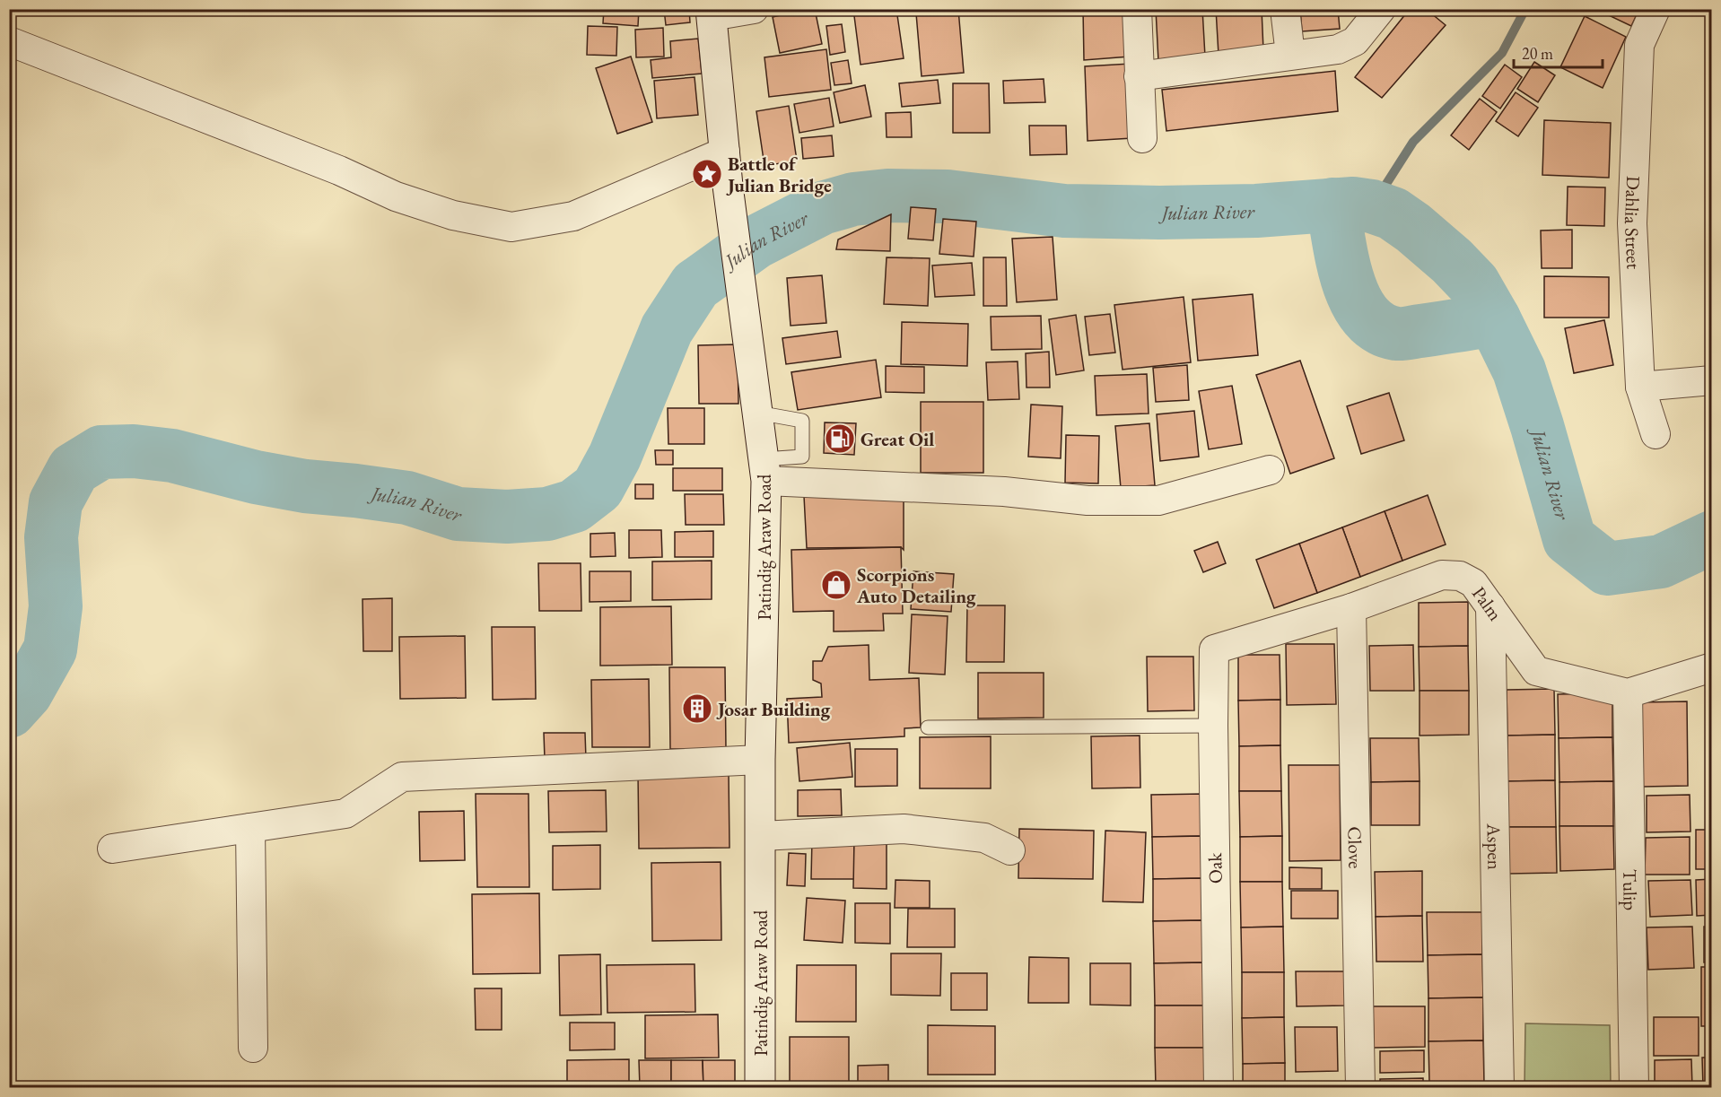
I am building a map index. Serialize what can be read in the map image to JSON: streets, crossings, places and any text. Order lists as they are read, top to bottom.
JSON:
{
  "streets": {
    "main road": ["Patindig Araw Road"],
    "street": [
      "Dahlia Street",
      "Palm",
      "Aspen",
      "Clove",
      "Oak",
      "Tulip"
    ]
  },
  "crossings": [
    ["Palm", "Aspen"],
    ["Palm", "Clove"],
    ["Palm", "Oak"],
    ["Palm", "Tulip"]
  ],
  "water": ["Julian River"],
  "places": {
    "place": ["Battle of Julian Bridge"],
    "fuel station": ["Great Oil"],
    "shop": ["Scorpions Auto Detailing"],
    "building": ["Josar Building"]
  },
  "scale_bar": "20 m"
}
